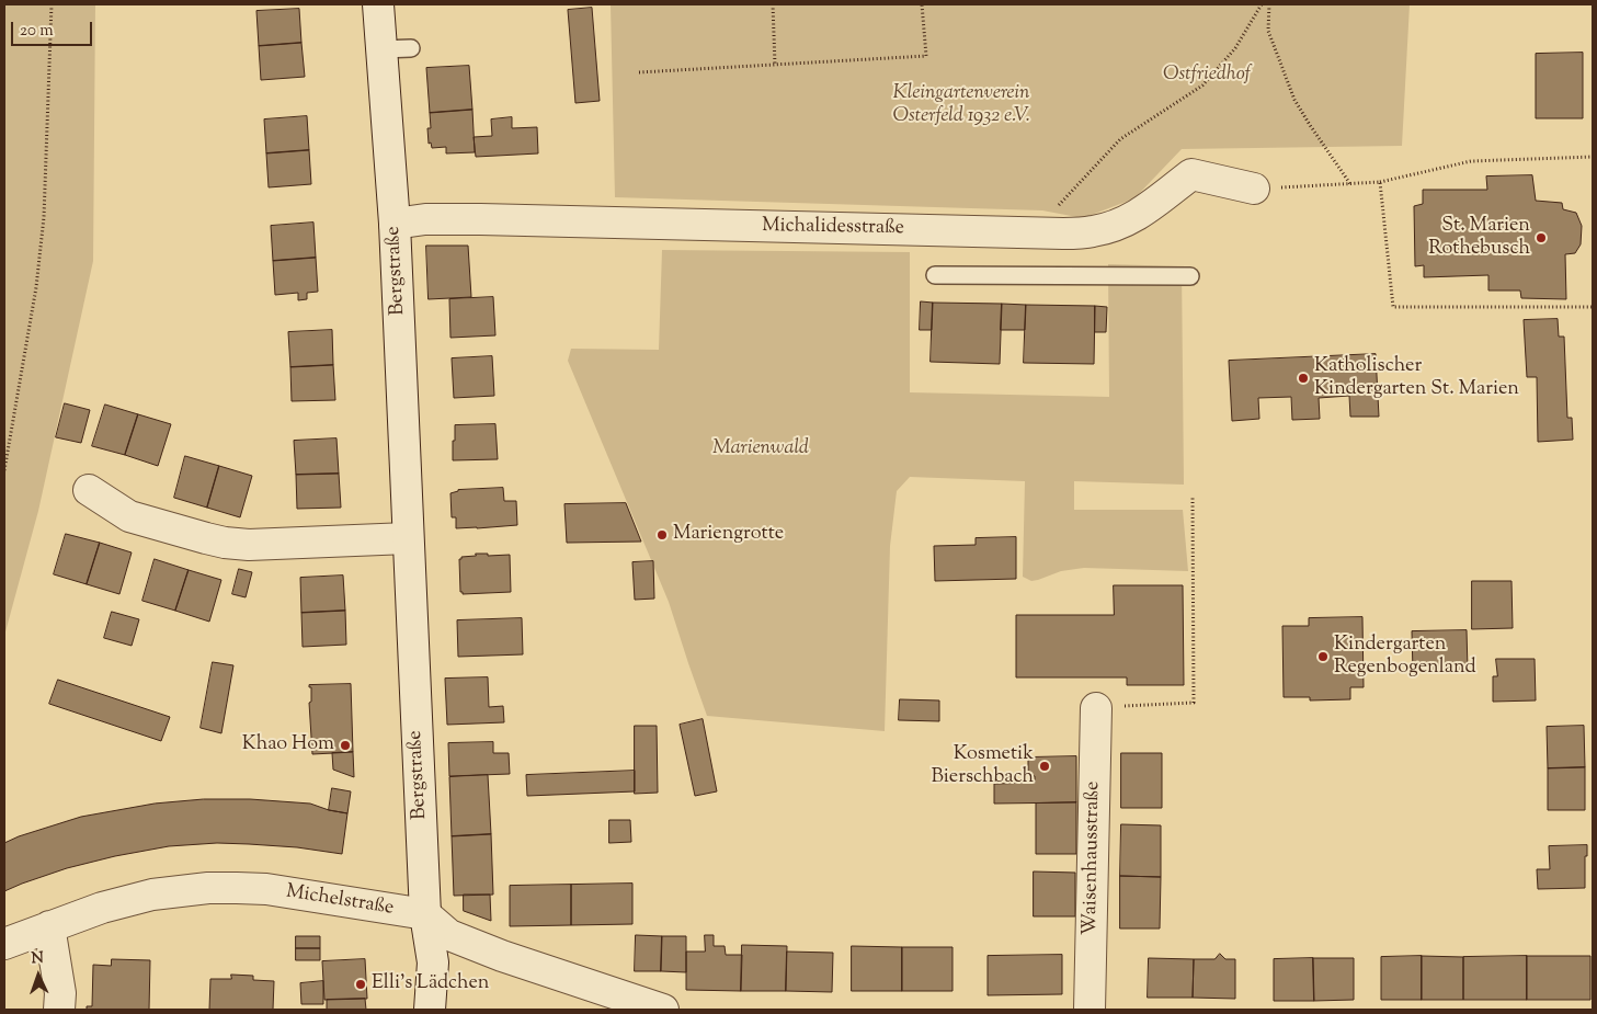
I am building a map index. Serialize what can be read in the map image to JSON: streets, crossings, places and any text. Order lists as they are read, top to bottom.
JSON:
{
  "streets": {
    "street": [
      "Michalidesstraße",
      "Bergstraße",
      "Waisenhausstraße",
      "Michelstraße"
    ]
  },
  "crossings": [
    ["Michalidesstraße", "Bergstraße"],
    ["Bergstraße", "Michelstraße"]
  ],
  "parks": ["Ostfriedhof", "Kleingartenverein Osterfeld 1932 e.V.", "Marienwald"],
  "places": [
    "St. Marien Rothebusch",
    "Katholischer Kindergarten St. Marien",
    "Mariengrotte",
    "Kindergarten Regenbogenland",
    "Khao Hom",
    "Kosmetik Bierschbach",
    "Elli's Lädchen"
  ],
  "scale_bar": "20 m",
  "north": "top"
}
